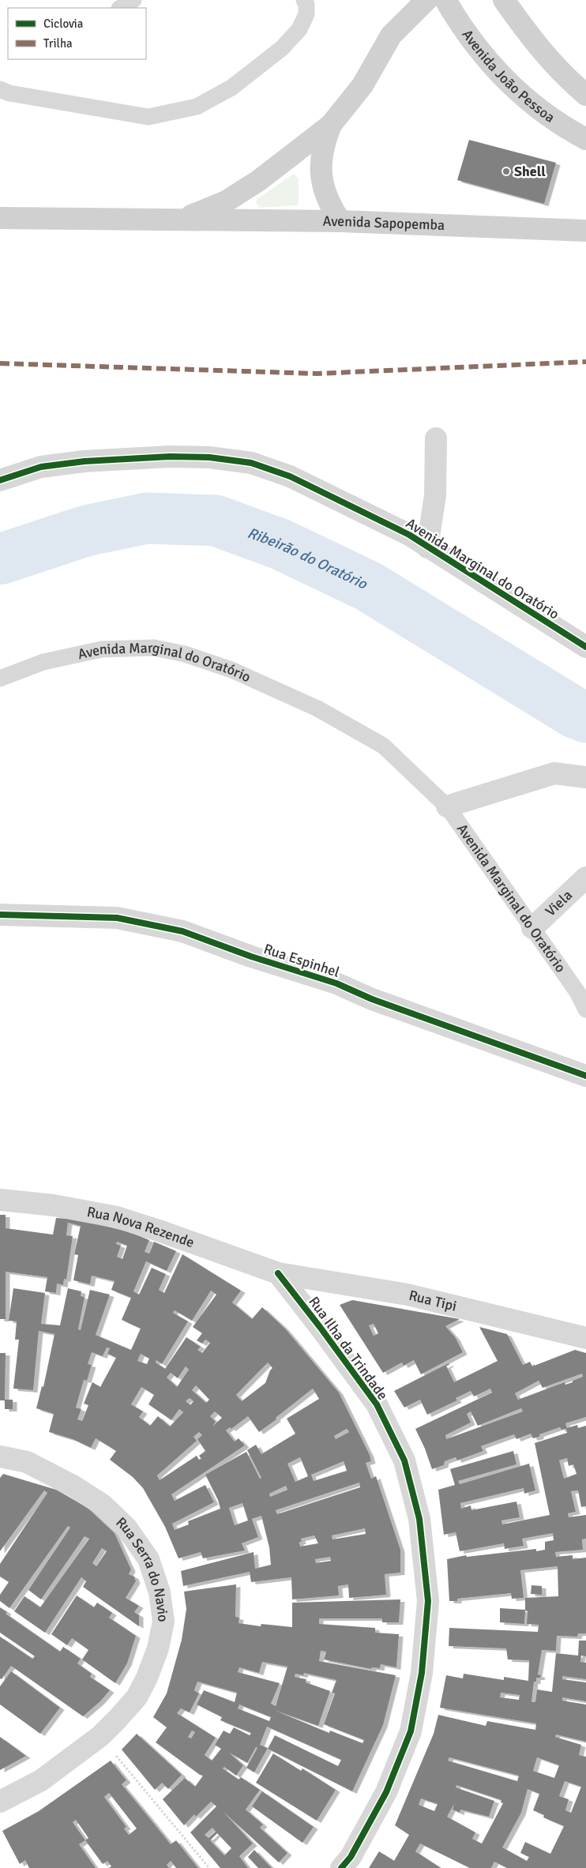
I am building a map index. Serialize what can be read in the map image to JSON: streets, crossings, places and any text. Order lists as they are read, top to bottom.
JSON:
{
  "streets": {
    "main road": ["Avenida João Pessoa", "Avenida Sapopemba"],
    "street": [
      "Avenida Marginal do Oratório",
      "Viela",
      "Rua Espinhel",
      "Rua Nova Rezende",
      "Rua Tipi",
      "Rua Ilha da Trindade",
      "Rua Serra do Navio"
    ]
  },
  "crossings": [
    ["Avenida Marginal do Oratório", "Viela"],
    ["Rua Nova Rezende", "Rua Tipi"],
    ["Rua Nova Rezende", "Rua Ilha da Trindade"],
    ["Rua Tipi", "Rua Ilha da Trindade"]
  ],
  "water": ["Ribeirão do Oratório"],
  "places": ["Shell"],
  "legend": ["Ciclovia", "Trilha"]
}
